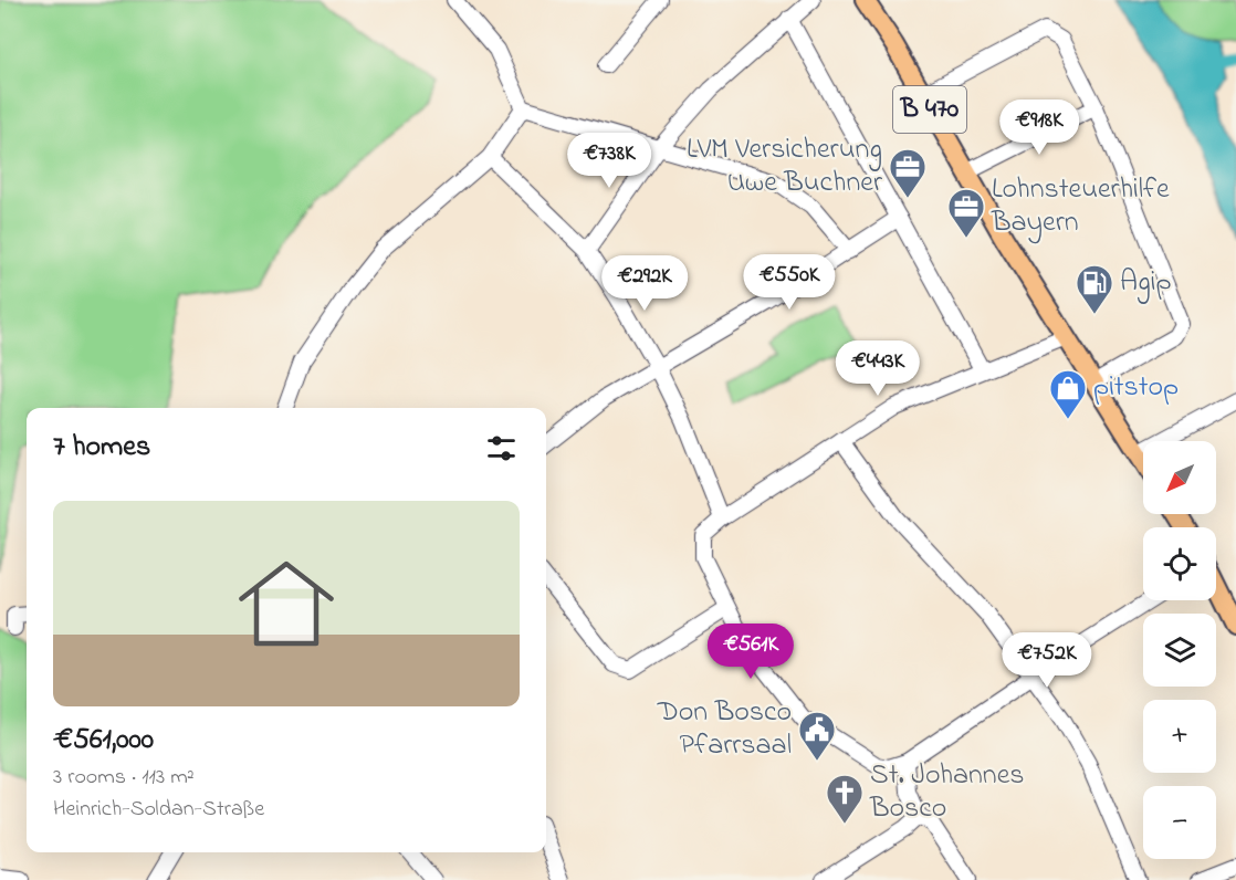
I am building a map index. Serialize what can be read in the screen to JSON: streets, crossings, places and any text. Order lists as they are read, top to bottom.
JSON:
{
  "streets": {
    "main road": ["B 470"]
  },
  "places": {
    "office": ["LVM Versicherung Uwe Buchner", "Lohnsteuerhilfe Bayern"],
    "fuel station": ["Agip"],
    "shop": ["pitstop"],
    "public building": ["Don Bosco Pfarrsaal"],
    "church": ["St. Johannes Bosco"]
  },
  "north": "bottom left",
  "page": {
    "price": [
      "€918K",
      "€738K",
      "€550K",
      "€292K",
      "€443K",
      "€561K",
      "€752K"
    ],
    "heading": "7 homes",
    "map_buttons": ["+", "−"],
    "list": [
      {
        "name": "€561,000",
        "note": "3 rooms · 113 m² · Heinrich-Soldan-Straße"
      }
    ]
  }
}
